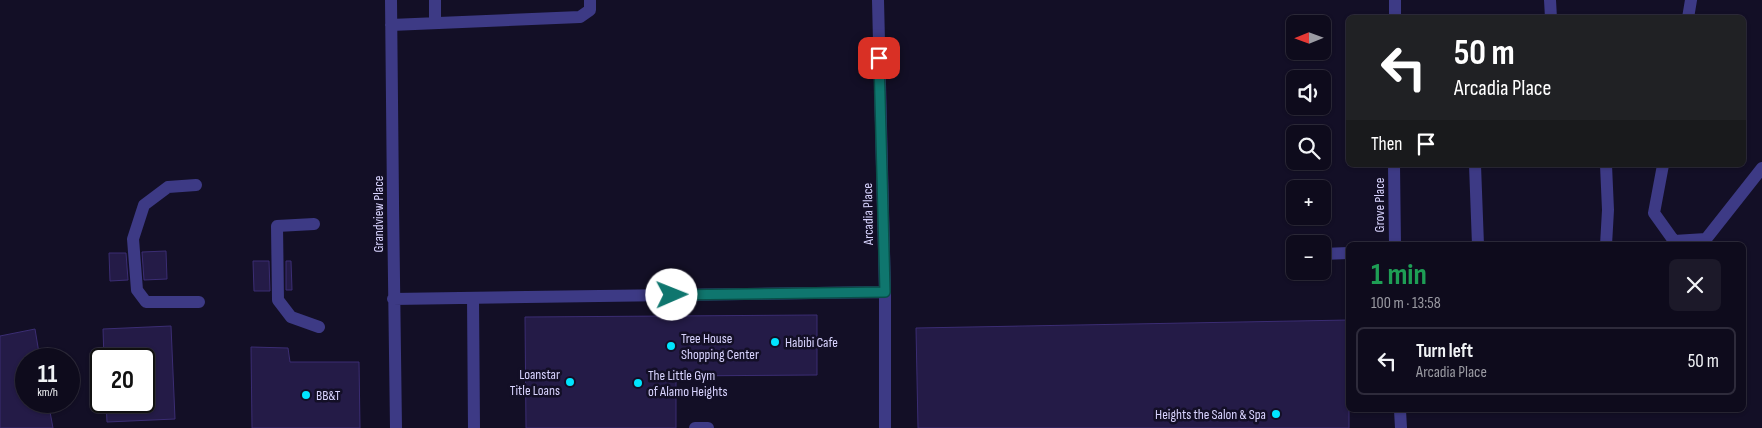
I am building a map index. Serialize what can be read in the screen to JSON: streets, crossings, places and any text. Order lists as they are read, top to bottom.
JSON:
{
  "streets": {
    "street": ["Grove Place", "Grandview Place", "Arcadia Place"]
  },
  "places": [
    "Habibi Cafe",
    "Tree House Shopping Center",
    "Loanstar Title Loans",
    "The Little Gym of Alamo Heights",
    "BB&T",
    "Heights the Salon & Spa"
  ],
  "north": "left",
  "page": {
    "map_buttons": ["+", "−"],
    "turn": ["50 m", "Arcadia Place"],
    "then": "Then",
    "heading": ["1 min", "100 m · 13:58"],
    "list": [
      {
        "name": "Turn left",
        "note": "Arcadia Place",
        "value": "50 m"
      }
    ],
    "speed": "11 km/h",
    "limit": "20"
  }
}
